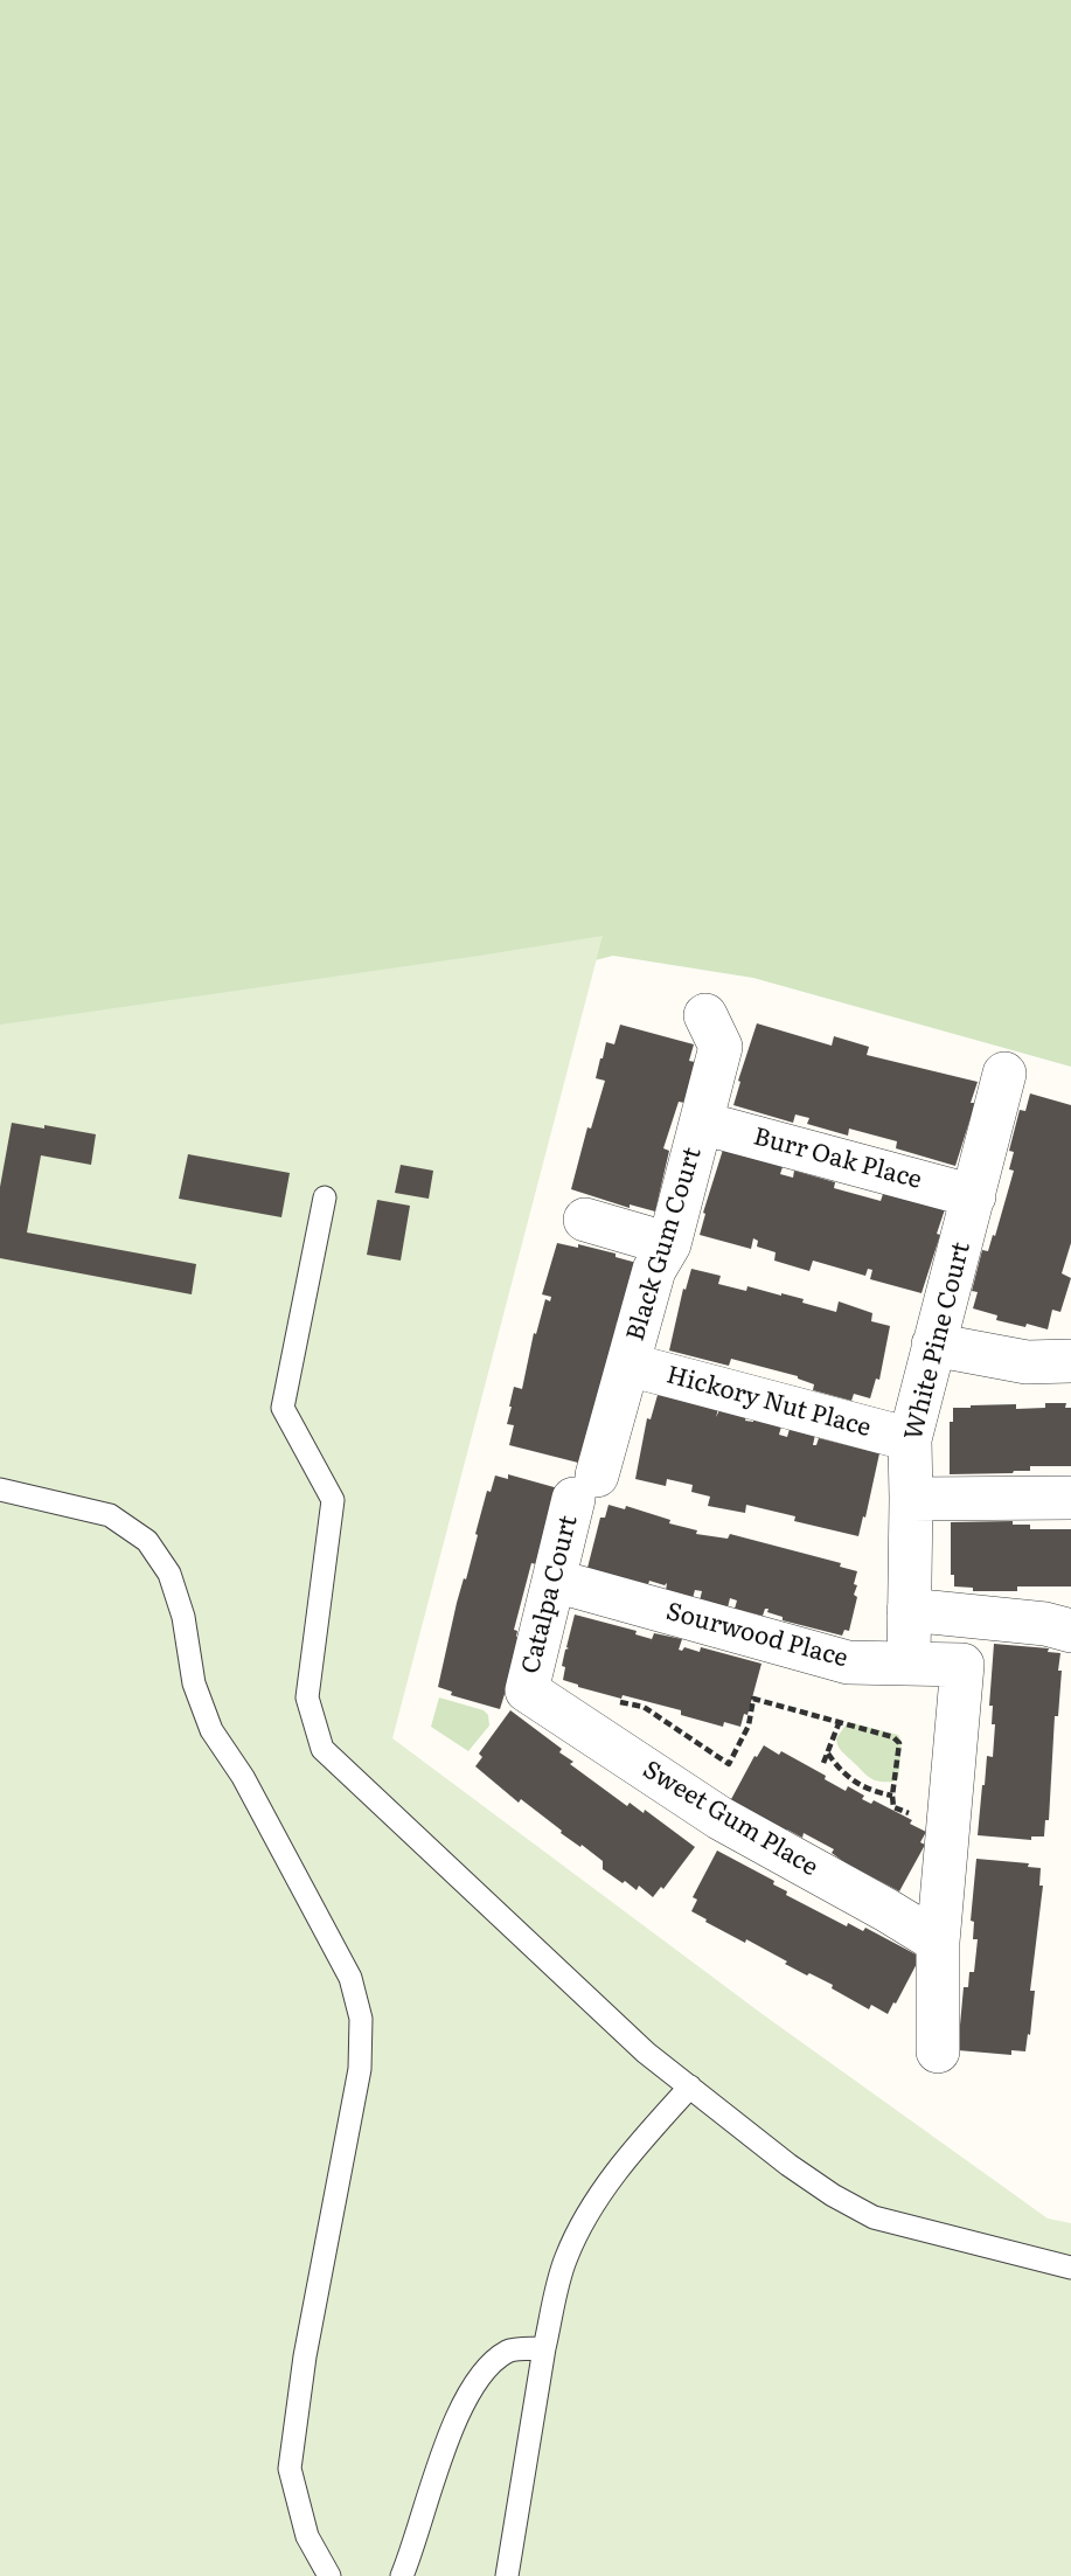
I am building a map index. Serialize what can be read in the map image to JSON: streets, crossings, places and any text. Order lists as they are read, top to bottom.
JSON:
{
  "streets": {
    "street": [
      "Burr Oak Place",
      "Black Gum Court",
      "White Pine Court",
      "Hickory Nut Place",
      "Catalpa Court",
      "Sourwood Place",
      "Sweet Gum Place"
    ]
  },
  "crossings": [
    ["Burr Oak Place", "Black Gum Court"],
    ["Burr Oak Place", "White Pine Court"],
    ["Black Gum Court", "Hickory Nut Place"],
    ["Black Gum Court", "Catalpa Court"],
    ["White Pine Court", "Hickory Nut Place"],
    ["White Pine Court", "Sourwood Place"],
    ["Catalpa Court", "Sourwood Place"],
    ["Catalpa Court", "Sweet Gum Place"],
    ["Sourwood Place", "Sweet Gum Place"]
  ]
}
